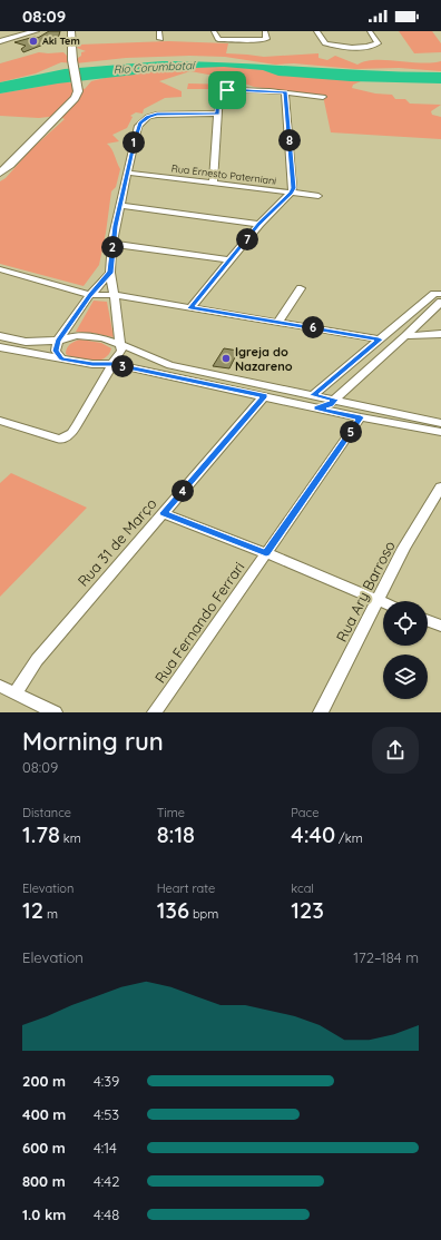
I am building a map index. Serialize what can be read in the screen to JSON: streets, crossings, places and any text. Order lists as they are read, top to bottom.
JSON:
{
  "streets": {
    "street": [
      "Rua Ernesto Paterniani",
      "Rua 31 de Março",
      "Rua Ary Barroso",
      "Rua Fernando Ferrari"
    ]
  },
  "water": ["Rio Corumbataí"],
  "places": ["Aki Tem", "Igreja do Nazareno"],
  "page": {
    "status": "08:09",
    "pins": [
      "8",
      "1",
      "7",
      "2",
      "6",
      "3",
      "5",
      "4"
    ],
    "heading": ["Morning run", "08:09"],
    "stats": [
      ["Distance", "1.78 km"],
      ["Time", "8:18"],
      ["Pace", "4:40 /km"],
      ["Elevation", "12 m"],
      ["Heart rate", "136 bpm"],
      ["kcal", "123"]
    ],
    "chart": ["Elevation", "172–184 m"],
    "list": [
      {
        "name": "200 m",
        "note": "4:39"
      },
      {
        "name": "400 m",
        "note": "4:53"
      },
      {
        "name": "600 m",
        "note": "4:14"
      },
      {
        "name": "800 m",
        "note": "4:42"
      },
      {
        "name": "1.0 km",
        "note": "4:48"
      }
    ]
  }
}
